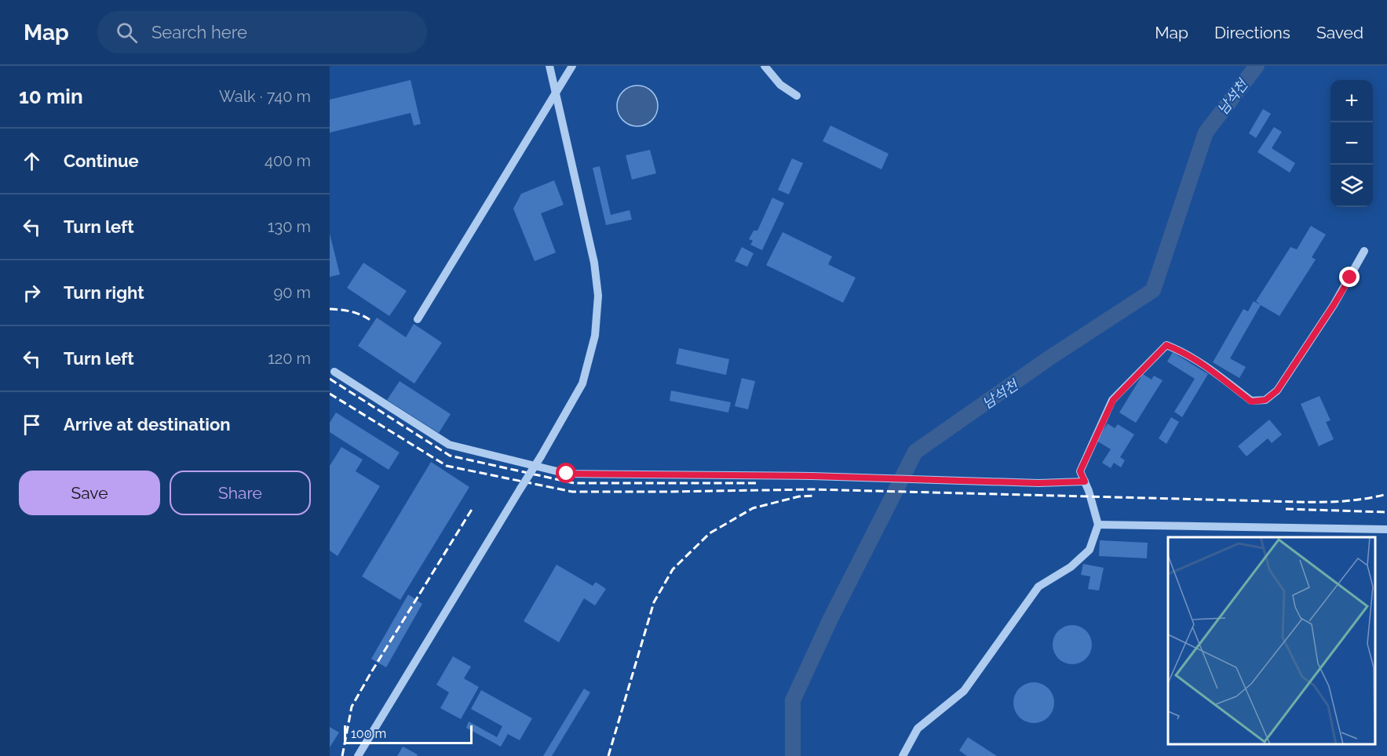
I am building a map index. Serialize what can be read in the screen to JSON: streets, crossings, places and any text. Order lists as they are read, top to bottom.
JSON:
{
  "water": ["남석천"],
  "scale_bar": "100 m",
  "page": {
    "header": "Map",
    "search": "Search here",
    "nav": ["Map", "Directions", "Saved"],
    "heading": ["10 min", "Walk · 740 m"],
    "map_buttons": ["+", "−"],
    "list": [
      ["Continue", "400 m"],
      ["Turn left", "130 m"],
      ["Turn right", "90 m"],
      ["Turn left", "120 m"],
      "Arrive at destination"
    ],
    "buttons": ["Save", "Share"],
    "scale": "100 m"
  }
}
